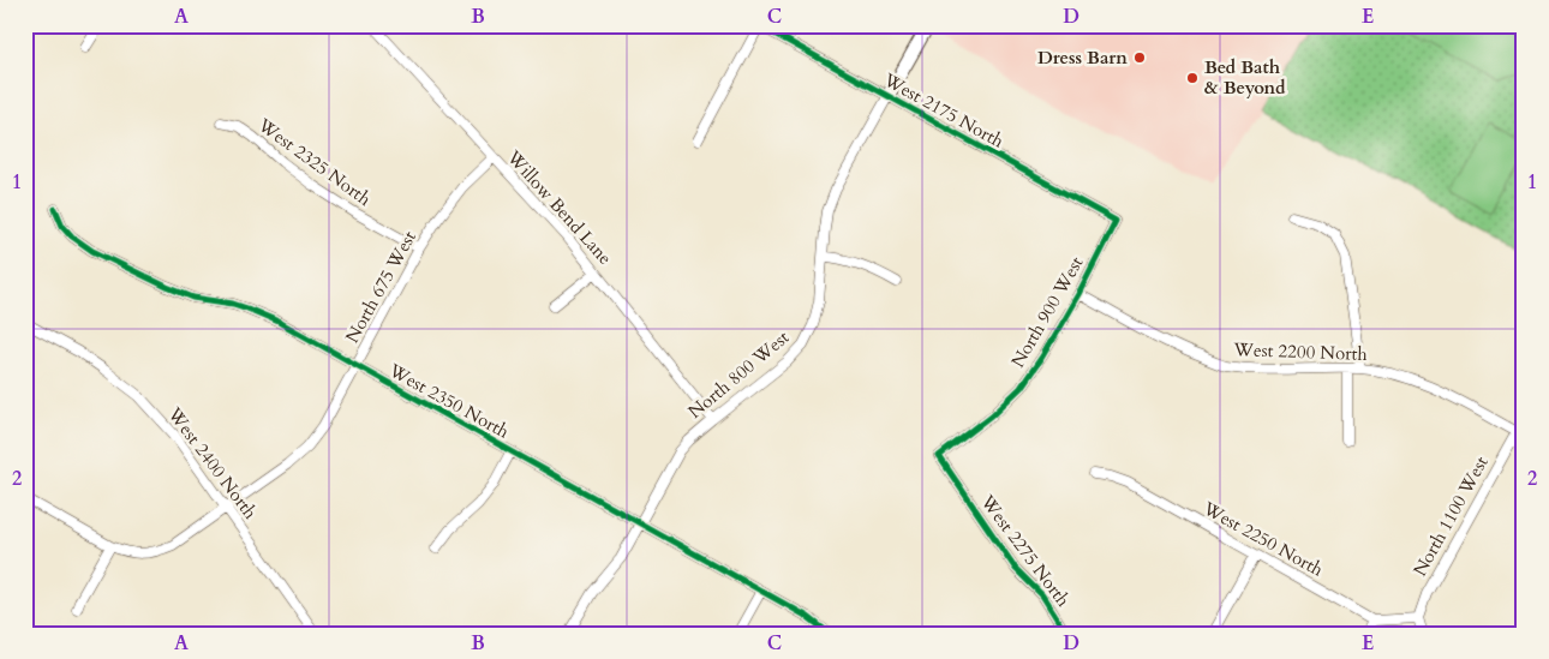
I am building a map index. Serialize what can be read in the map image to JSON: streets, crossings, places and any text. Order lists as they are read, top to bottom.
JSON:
{
  "streets": {
    "street": [
      "West 2175 North",
      "West 2325 North",
      "Willow Bend Lane",
      "North 675 West",
      "North 900 West",
      "West 2200 North",
      "North 800 West",
      "West 2350 North",
      "West 2400 North",
      "North 1100 West",
      "West 2250 North",
      "West 2275 North"
    ]
  },
  "crossings": [
    ["West 2175 North", "North 900 West"],
    ["West 2175 North", "North 800 West"],
    ["West 2325 North", "North 675 West"],
    ["Willow Bend Lane", "North 675 West"],
    ["Willow Bend Lane", "North 800 West"],
    ["North 675 West", "West 2350 North"],
    ["North 675 West", "West 2400 North"],
    ["North 900 West", "West 2200 North"],
    ["North 900 West", "West 2275 North"],
    ["West 2200 North", "North 1100 West"],
    ["North 800 West", "West 2350 North"]
  ],
  "places": ["Dress Barn", "Bed Bath & Beyond"],
  "grid": {
    "columns": [
      "A",
      "B",
      "C",
      "D",
      "E"
    ],
    "rows": ["1", "2"]
  }
}
